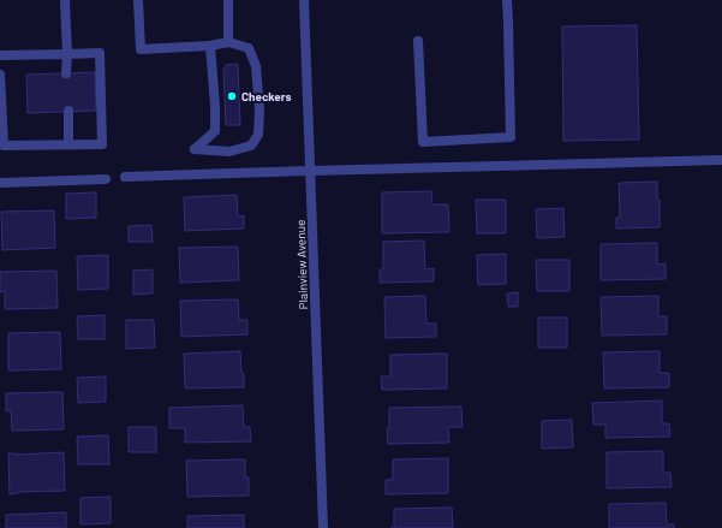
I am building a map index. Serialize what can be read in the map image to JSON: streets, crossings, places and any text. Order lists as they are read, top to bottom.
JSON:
{
  "streets": {
    "street": ["Plainview Avenue"]
  },
  "places": ["Checkers"]
}
